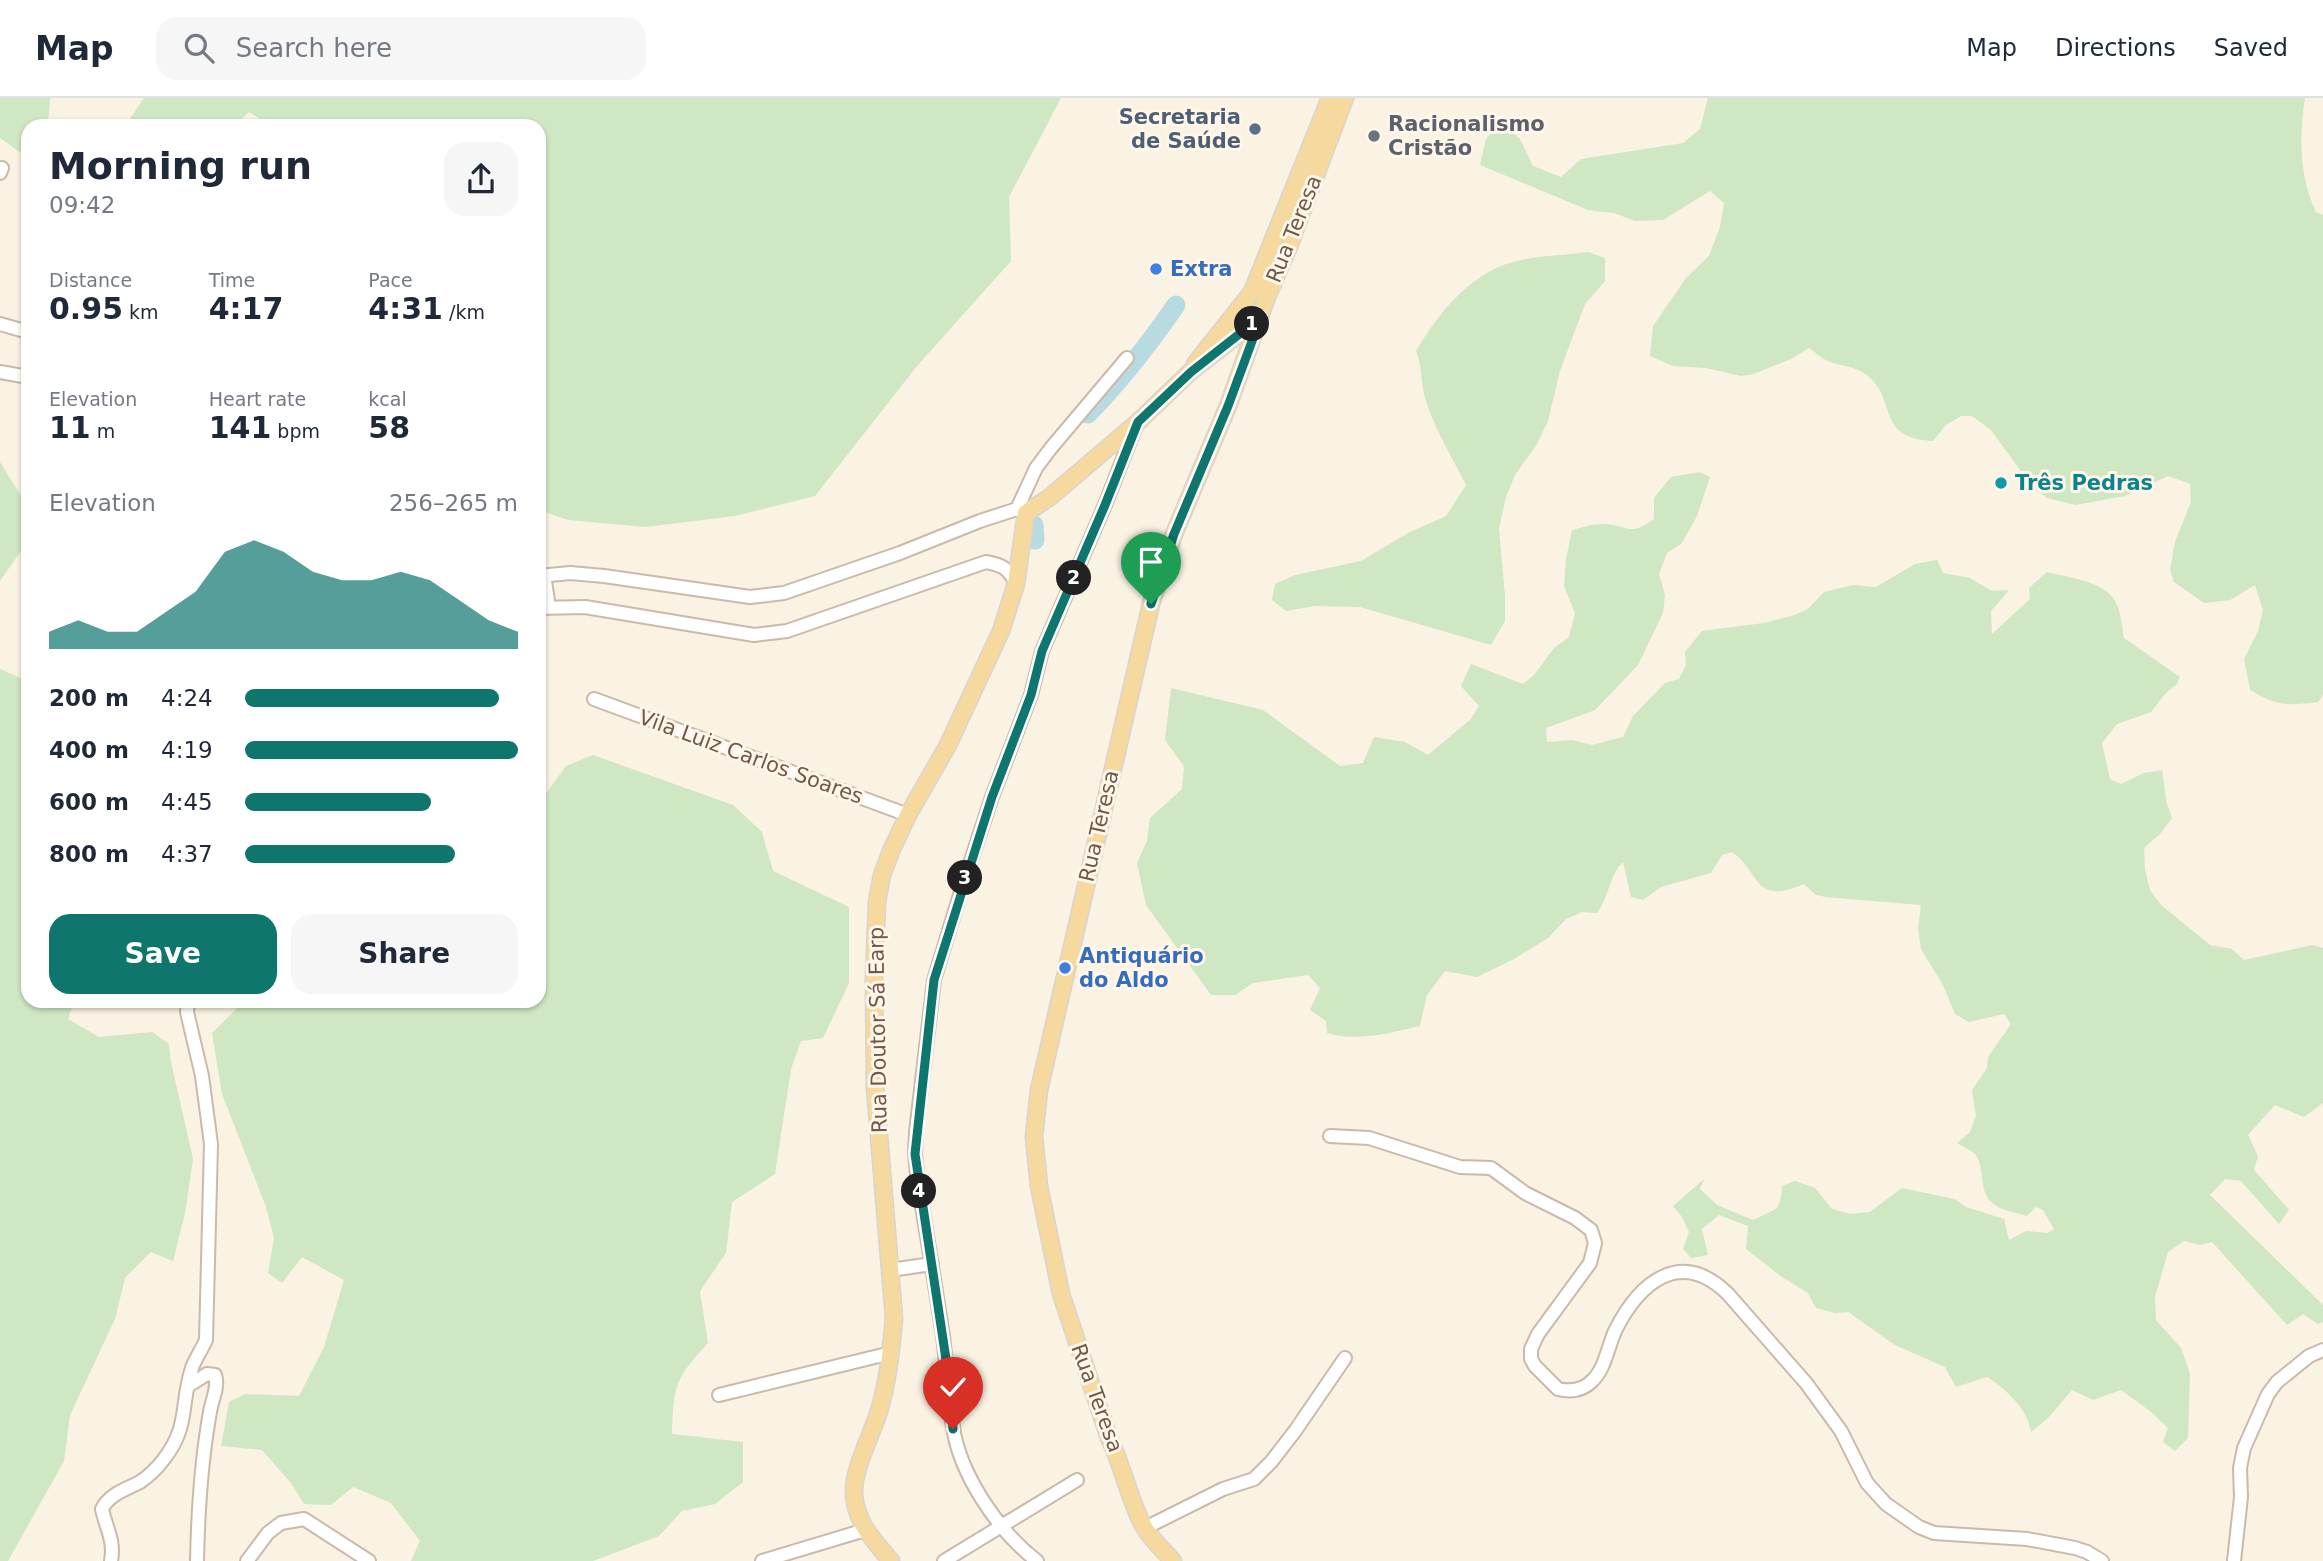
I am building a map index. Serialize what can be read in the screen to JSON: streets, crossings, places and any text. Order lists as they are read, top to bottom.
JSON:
{
  "streets": {
    "main road": ["Rua Teresa", "Rua Doutor Sá Earp"],
    "street": ["Vila Luiz Carlos Soares"]
  },
  "crossings": [
    ["Vila Luiz Carlos Soares", "Rua Doutor Sá Earp"]
  ],
  "places": [
    "Secretaria de Saúde",
    "Racionalismo Cristão",
    "Extra",
    "Três Pedras",
    "Antiquário do Aldo"
  ],
  "page": {
    "header": "Map",
    "search": "Search here",
    "nav": ["Map", "Directions", "Saved"],
    "heading": ["Morning run", "09:42"],
    "stats": [
      ["Distance", "0.95 km"],
      ["Time", "4:17"],
      ["Pace", "4:31 /km"],
      ["Elevation", "11 m"],
      ["Heart rate", "141 bpm"],
      ["kcal", "58"]
    ],
    "pins": [
      "1",
      "2",
      "3",
      "4"
    ],
    "chart": ["Elevation", "256–265 m"],
    "list": [
      {
        "name": "200 m",
        "note": "4:24"
      },
      {
        "name": "400 m",
        "note": "4:19"
      },
      {
        "name": "600 m",
        "note": "4:45"
      },
      {
        "name": "800 m",
        "note": "4:37"
      }
    ],
    "buttons": ["Save", "Share"]
  }
}
